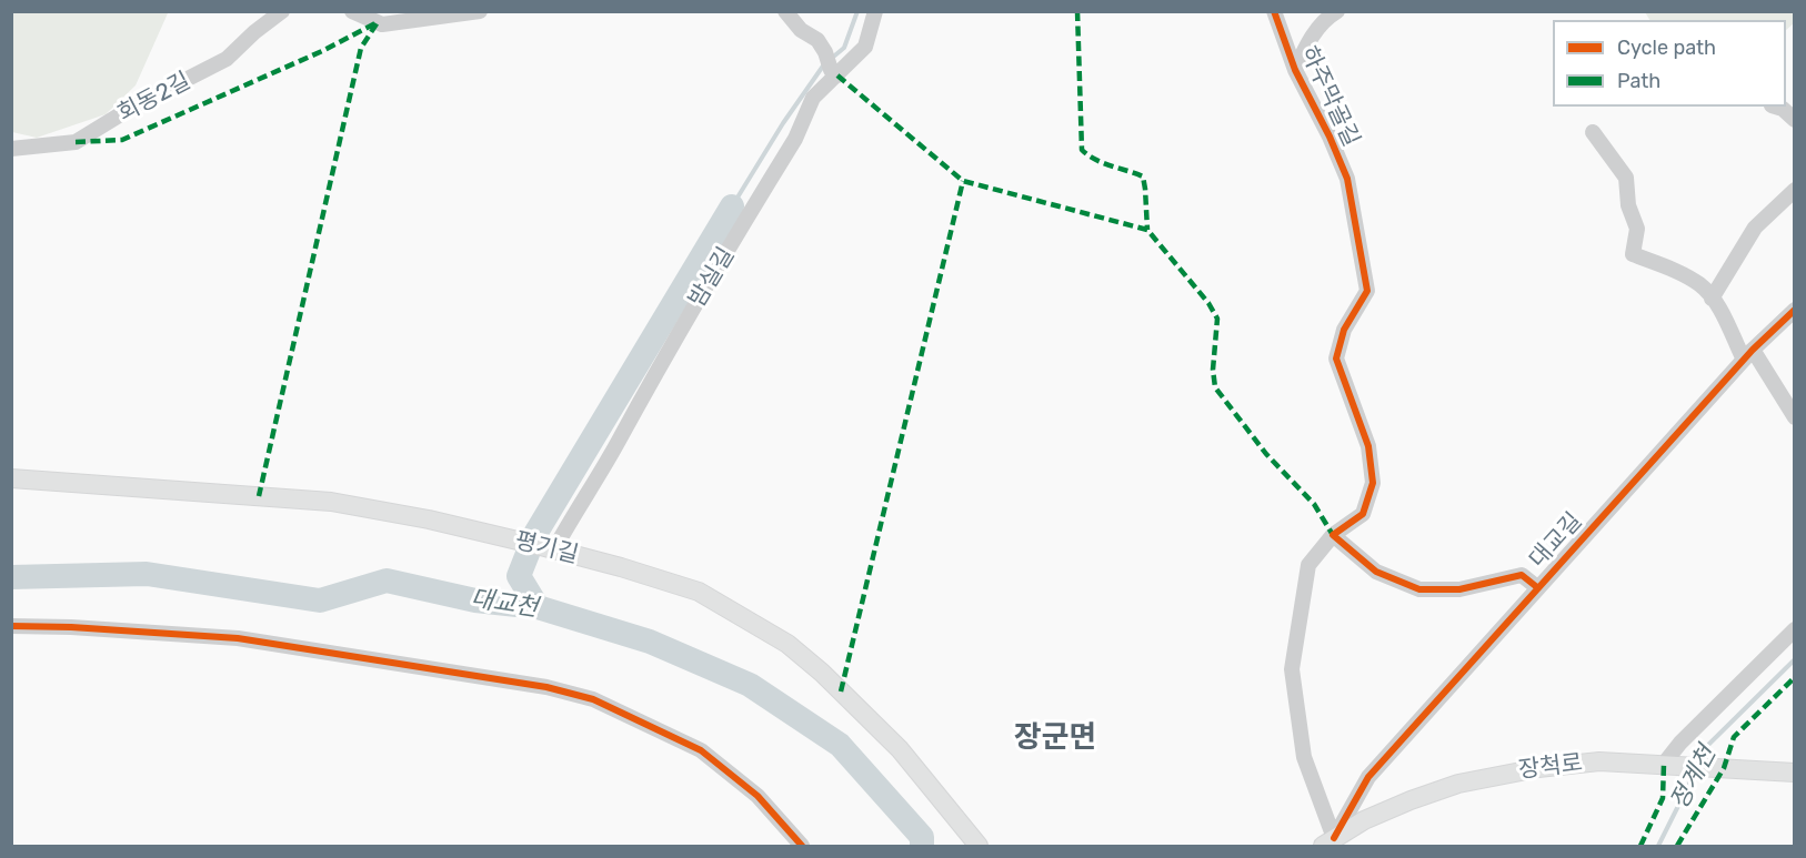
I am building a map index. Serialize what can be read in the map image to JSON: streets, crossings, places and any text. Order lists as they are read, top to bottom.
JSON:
{
  "streets": {
    "main road": ["평기길", "장척로"],
    "street": [
      "하주막골길",
      "회동2길",
      "밤실길",
      "대교길"
    ]
  },
  "crossings": [
    ["하주막골길", "대교길"],
    ["하주막골길", "장척로"],
    ["밤실길", "평기길"],
    ["대교길", "장척로"]
  ],
  "districts": ["장군면"],
  "water": ["대교천", "정계천"],
  "legend": ["Cycle path", "Path"]
}
